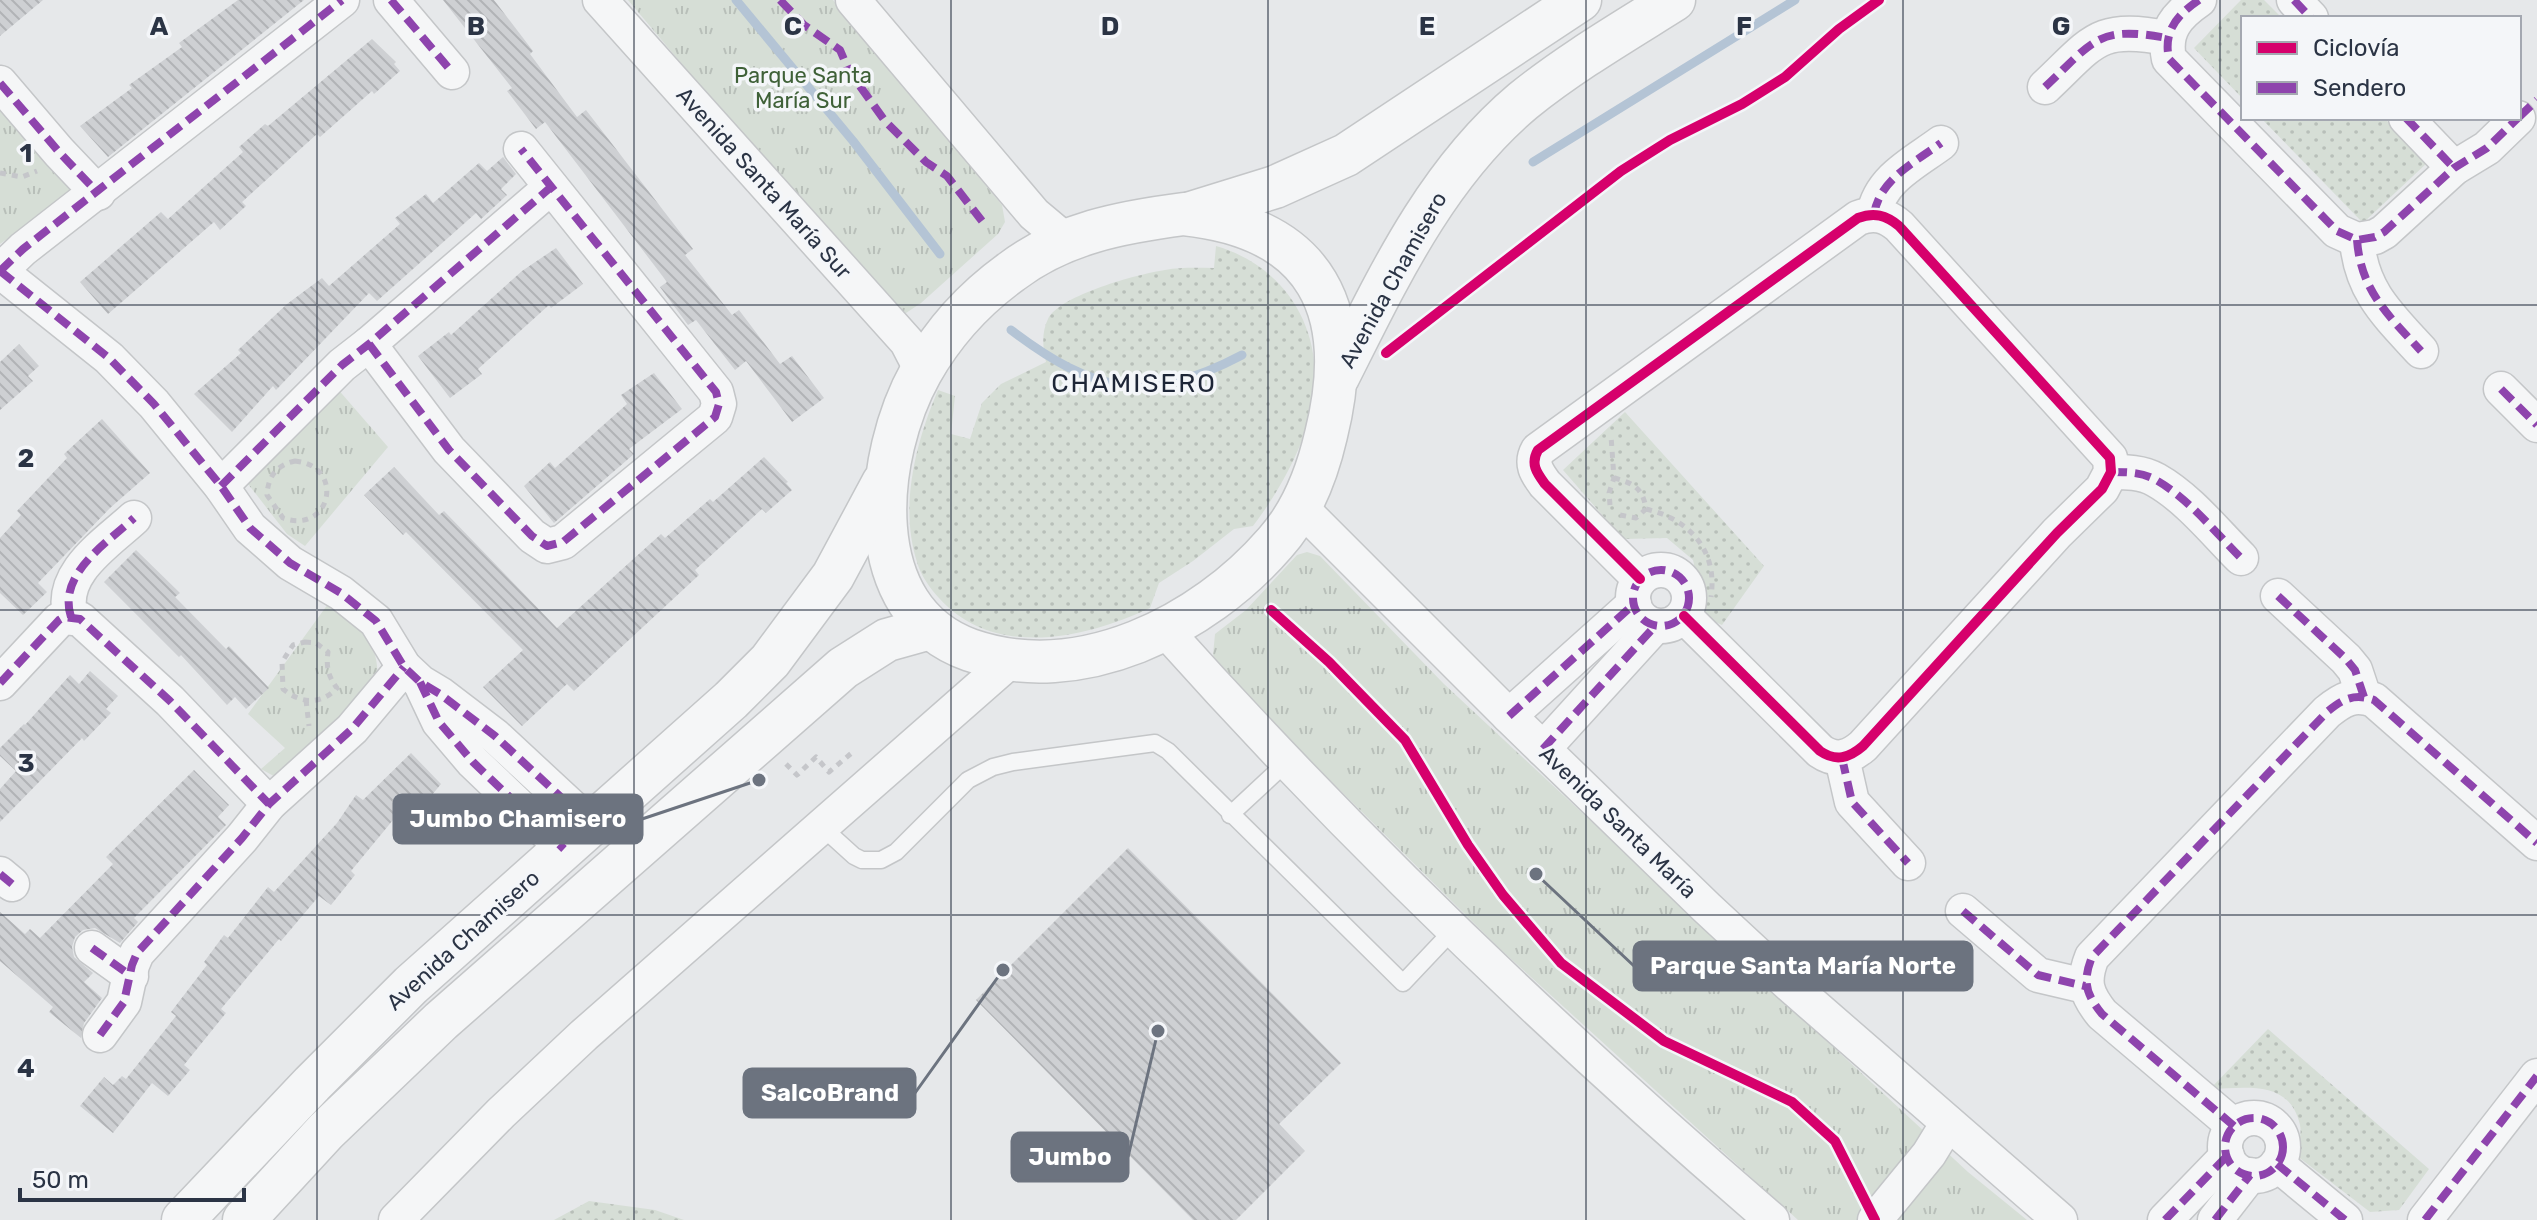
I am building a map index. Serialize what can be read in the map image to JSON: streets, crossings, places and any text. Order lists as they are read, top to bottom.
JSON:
{
  "streets": {
    "street": ["Avenida Santa María Sur", "Avenida Chamisero", "Avenida Santa María"]
  },
  "districts": ["CHAMISERO"],
  "parks": ["Parque Santa María Sur"],
  "places": [
    "Jumbo Chamisero",
    "Parque Santa María Norte",
    "SalcoBrand",
    "Jumbo"
  ],
  "legend": ["Ciclovía", "Sendero"],
  "scale_bar": "50 m",
  "grid": {
    "columns": [
      "A",
      "B",
      "C",
      "D",
      "E",
      "F",
      "G"
    ],
    "rows": [
      "1",
      "2",
      "3",
      "4"
    ]
  }
}
